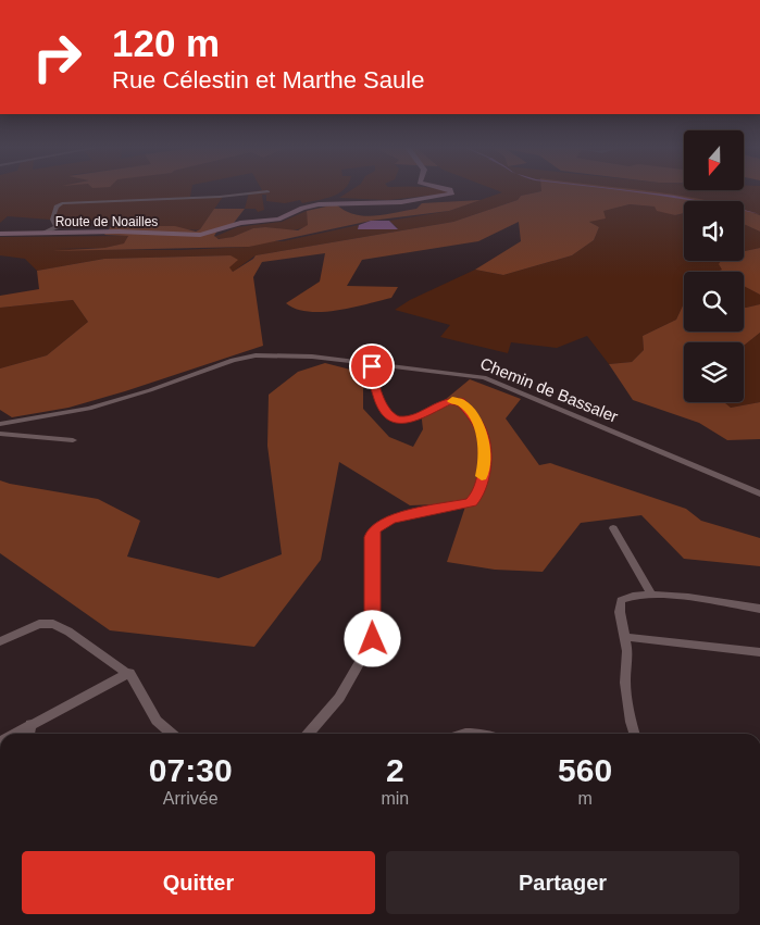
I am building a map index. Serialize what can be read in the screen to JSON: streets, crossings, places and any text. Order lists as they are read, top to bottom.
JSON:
{
  "streets": {
    "main road": ["Route de Noailles"],
    "street": ["Chemin de Bassaler"]
  },
  "north": "bottom",
  "page": {
    "turn": ["120 m", "Rue Célestin et Marthe Saule"],
    "eta": [
      "07:30",
      "Arrivée",
      "2",
      "min",
      "560",
      "m"
    ],
    "buttons": ["Quitter", "Partager"]
  }
}
